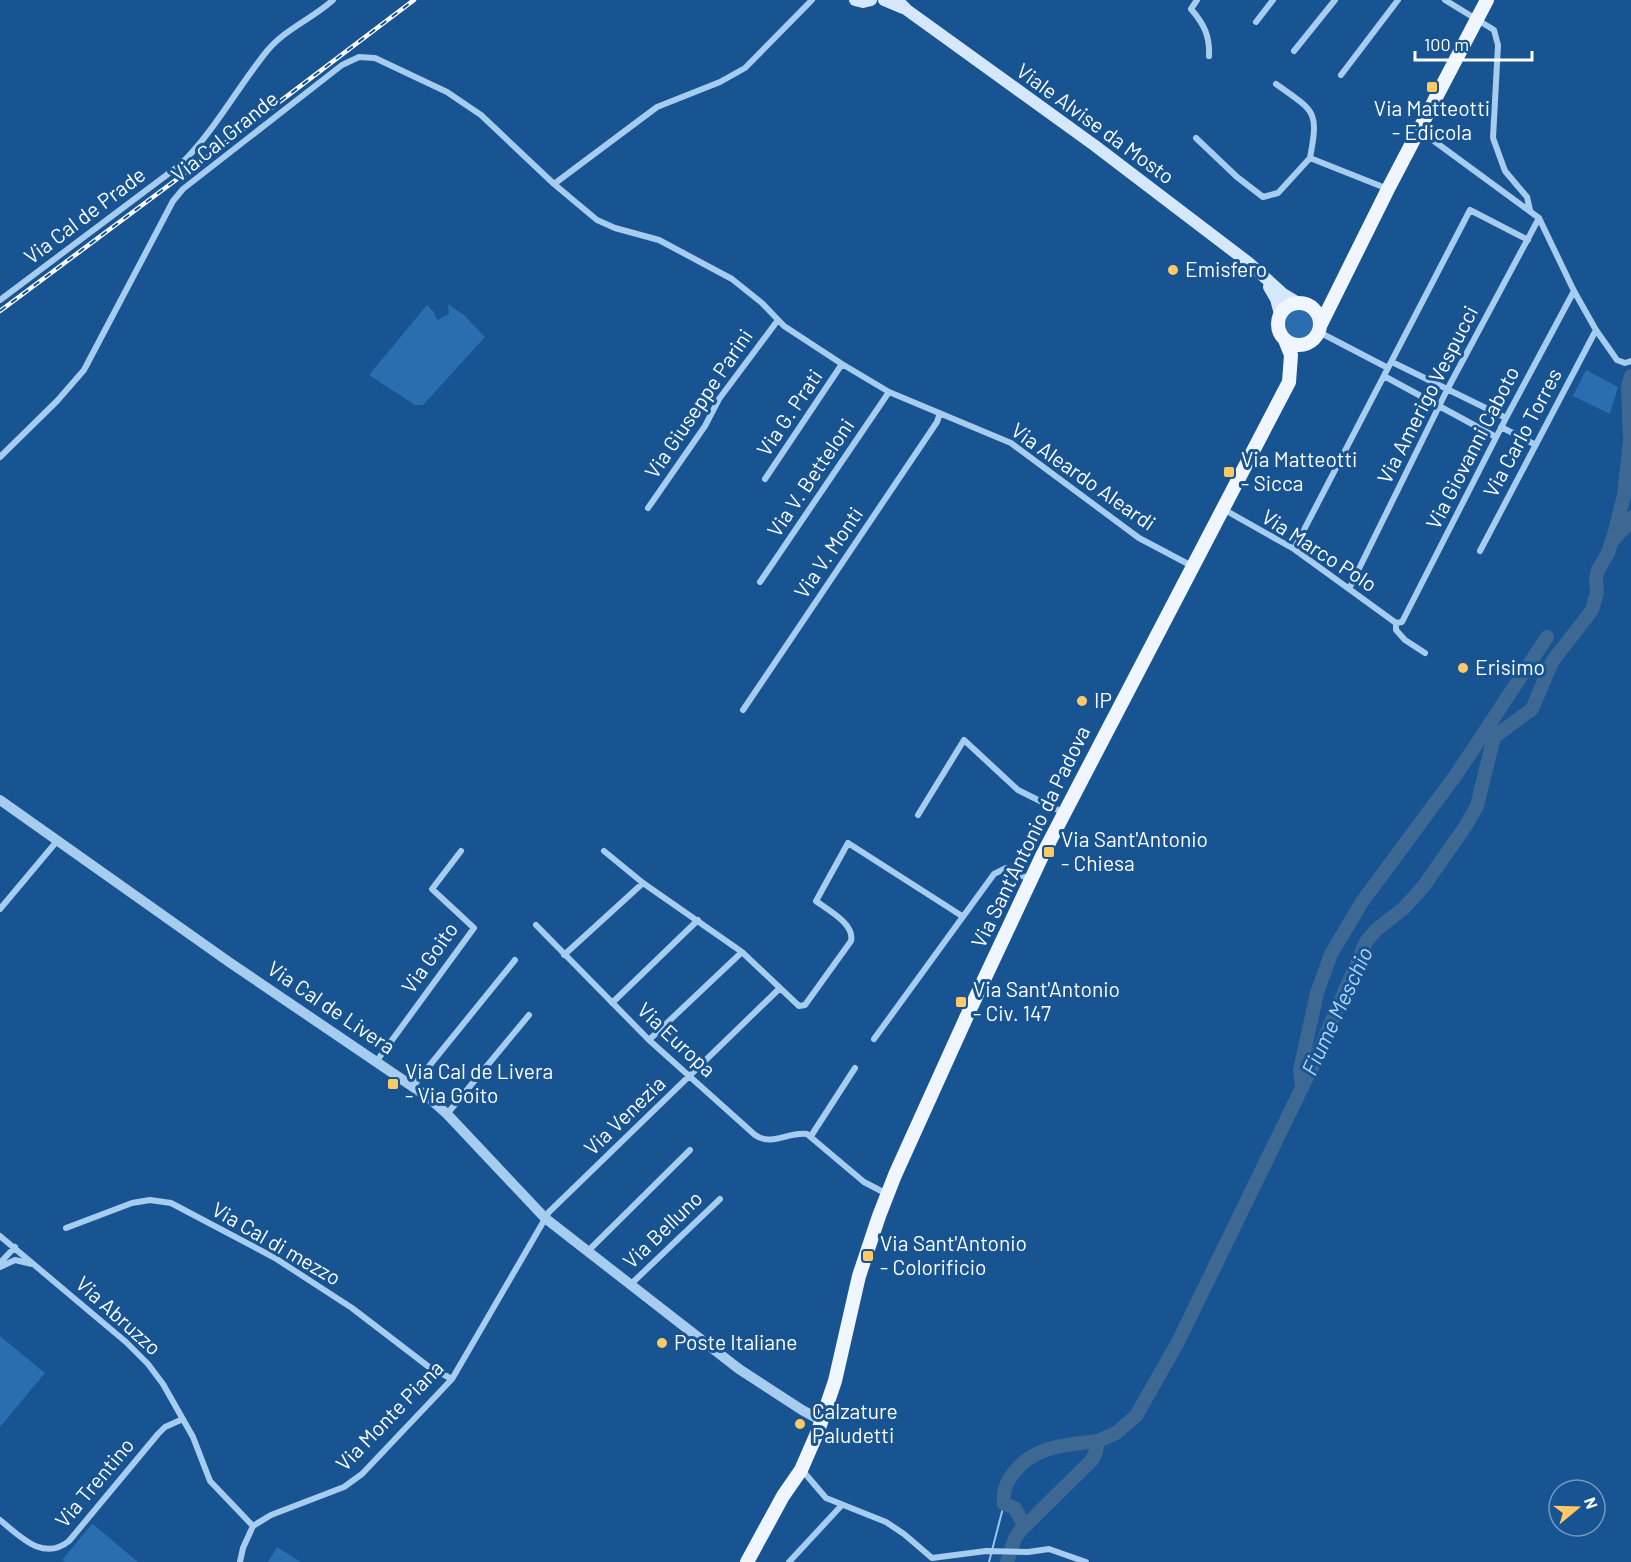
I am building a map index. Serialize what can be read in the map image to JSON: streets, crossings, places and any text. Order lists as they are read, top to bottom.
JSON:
{
  "streets": {
    "main road": ["Viale Alvise da Mosto", "Via Sant'Antonio da Padova"],
    "street": [
      "Via Cal Grande",
      "Via Cal de Prade",
      "Via Amerigo Vespucci",
      "Via Giuseppe Parini",
      "Via G. Prati",
      "Via Carlo Torres",
      "Via Giovanni Caboto",
      "Via Aleardo Aleardi",
      "Via V. Betteloni",
      "Via Marco Polo",
      "Via V. Monti",
      "Via Goito",
      "Via Cal de Livera",
      "Via Europa",
      "Via Venezia",
      "Via Belluno",
      "Via Cal di mezzo",
      "Via Abruzzo",
      "Via Monte Piana",
      "Via Trentino"
    ]
  },
  "crossings": [
    ["Viale Alvise da Mosto", "Via Sant'Antonio da Padova"],
    ["Via Cal Grande", "Via Aleardo Aleardi"],
    ["Via Amerigo Vespucci", "Via Marco Polo"],
    ["Via Giuseppe Parini", "Via Aleardo Aleardi"],
    ["Via G. Prati", "Via Aleardo Aleardi"],
    ["Via Giovanni Caboto", "Via Marco Polo"],
    ["Via Aleardo Aleardi", "Via V. Betteloni"],
    ["Via Aleardo Aleardi", "Via V. Monti"],
    ["Via Aleardo Aleardi", "Via Sant'Antonio da Padova"],
    ["Via Marco Polo", "Via Sant'Antonio da Padova"],
    ["Via Sant'Antonio da Padova", "Via Cal de Livera"],
    ["Via Goito", "Via Cal de Livera"],
    ["Via Cal de Livera", "Via Venezia"],
    ["Via Cal de Livera", "Via Belluno"],
    ["Via Cal de Livera", "Via Monte Piana"],
    ["Via Europa", "Via Venezia"],
    ["Via Venezia", "Via Monte Piana"],
    ["Via Cal di mezzo", "Via Monte Piana"],
    ["Via Abruzzo", "Via Monte Piana"],
    ["Via Abruzzo", "Via Trentino"]
  ],
  "water": ["Fiume Meschio"],
  "places": {
    "transit": [
      "Via Matteotti - Edicola",
      "Via Matteotti - Sicca",
      "Via Sant'Antonio - Chiesa",
      "Via Sant'Antonio - Civ. 147",
      "Via Cal de Livera - Via Goito",
      "Via Sant'Antonio - Colorificio"
    ],
    "other": [
      "Emisfero",
      "Erisimo",
      "IP",
      "Poste Italiane",
      "Calzature Paludetti"
    ]
  },
  "scale_bar": "100 m",
  "north": "right"
}
